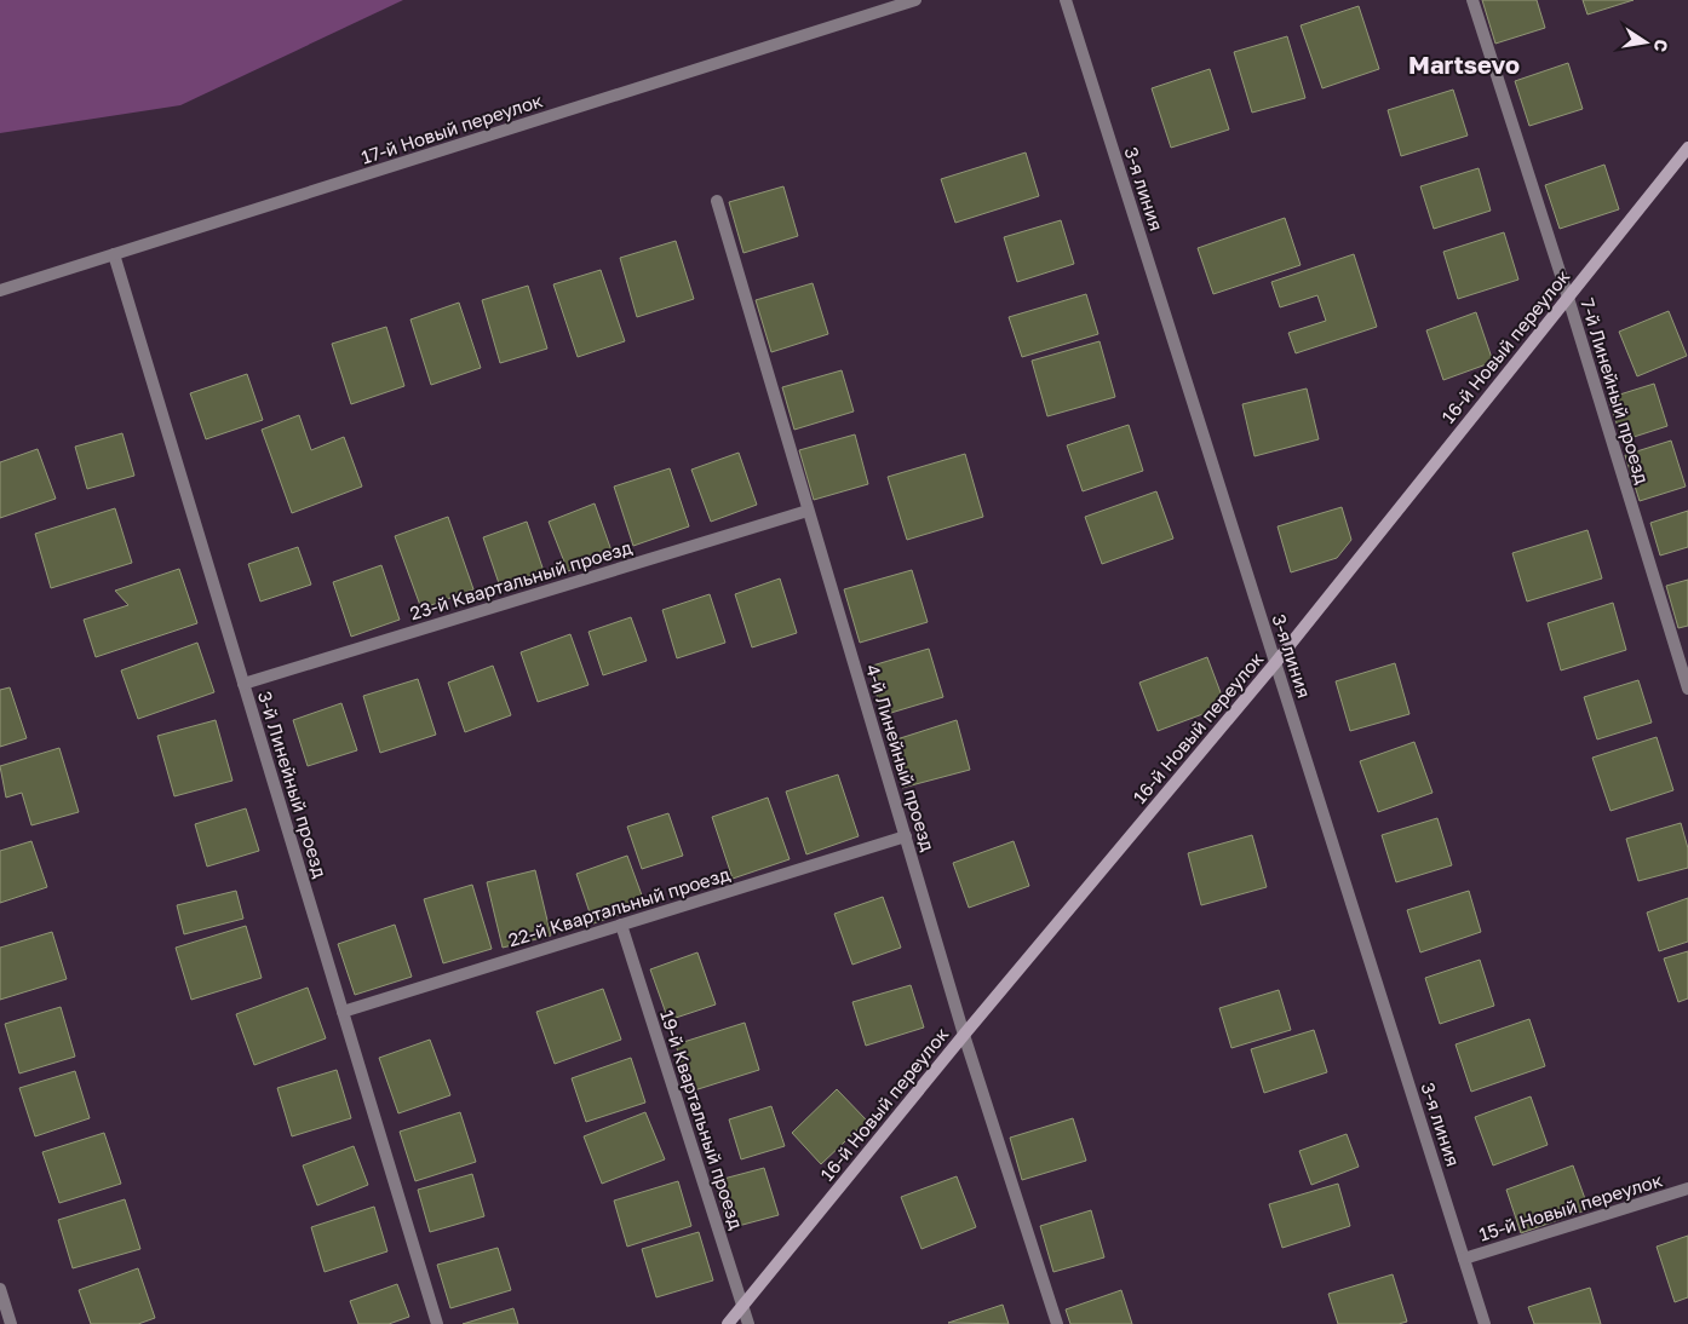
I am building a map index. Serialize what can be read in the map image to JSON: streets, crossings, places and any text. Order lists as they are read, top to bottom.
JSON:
{
  "streets": {
    "street": [
      "17-й Новый переулок",
      "3-я линия",
      "16-й Новый переулок",
      "7-й Линейный проезд",
      "23-й Квартальный проезд",
      "4-й Линейный проезд",
      "3-й Линейный проезд",
      "22-й Квартальный проезд",
      "19-й Квартальный проезд",
      "15-й Новый переулок"
    ]
  },
  "crossings": [
    ["17-й Новый переулок", "3-й Линейный проезд"],
    ["3-я линия", "16-й Новый переулок"],
    ["3-я линия", "15-й Новый переулок"],
    ["16-й Новый переулок", "7-й Линейный проезд"],
    ["16-й Новый переулок", "4-й Линейный проезд"],
    ["16-й Новый переулок", "19-й Квартальный проезд"],
    ["23-й Квартальный проезд", "4-й Линейный проезд"],
    ["23-й Квартальный проезд", "3-й Линейный проезд"],
    ["4-й Линейный проезд", "22-й Квартальный проезд"],
    ["3-й Линейный проезд", "22-й Квартальный проезд"],
    ["22-й Квартальный проезд", "19-й Квартальный проезд"]
  ],
  "districts": ["Martsevo"],
  "north": "right"
}
